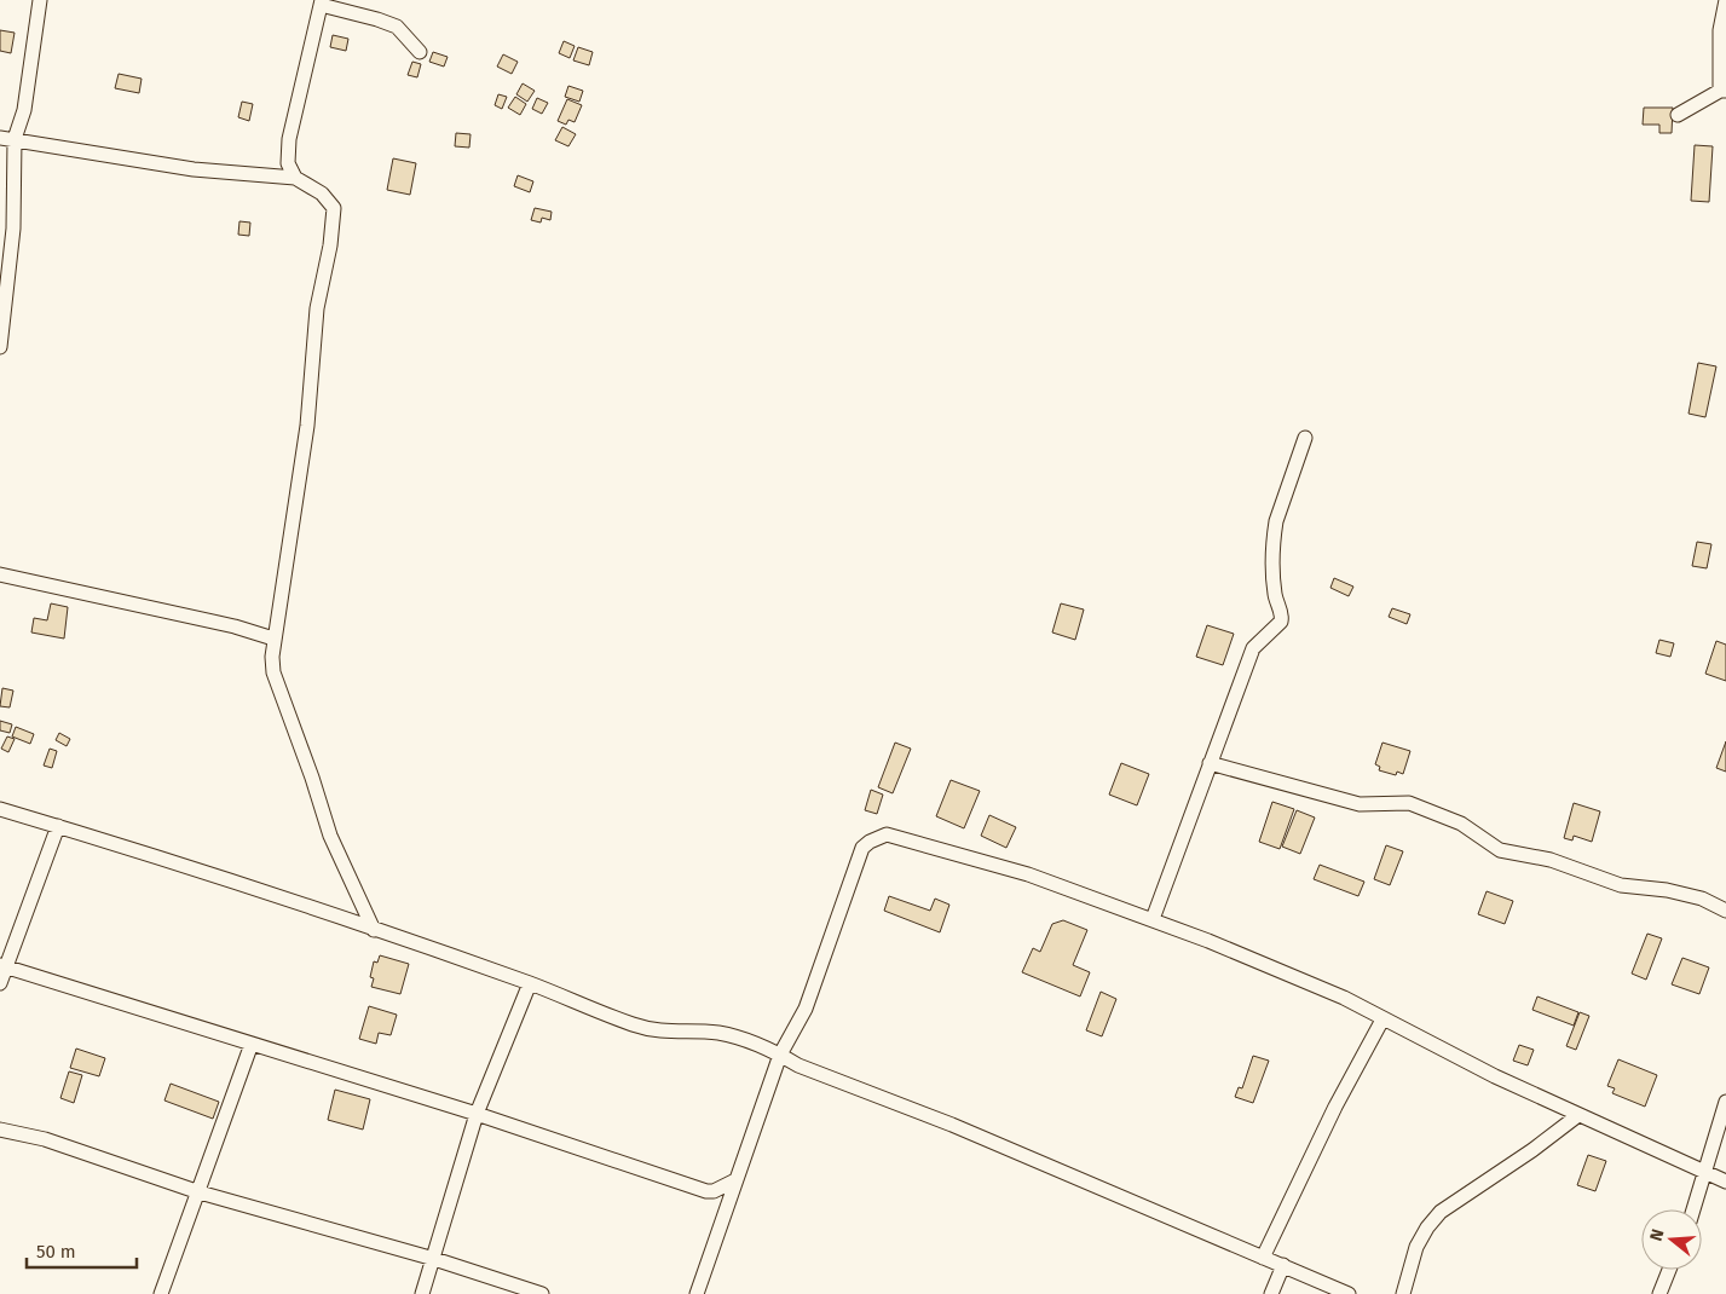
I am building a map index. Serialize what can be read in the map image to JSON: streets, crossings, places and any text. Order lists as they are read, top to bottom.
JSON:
{
  "scale_bar": "50 m",
  "north": "left"
}
